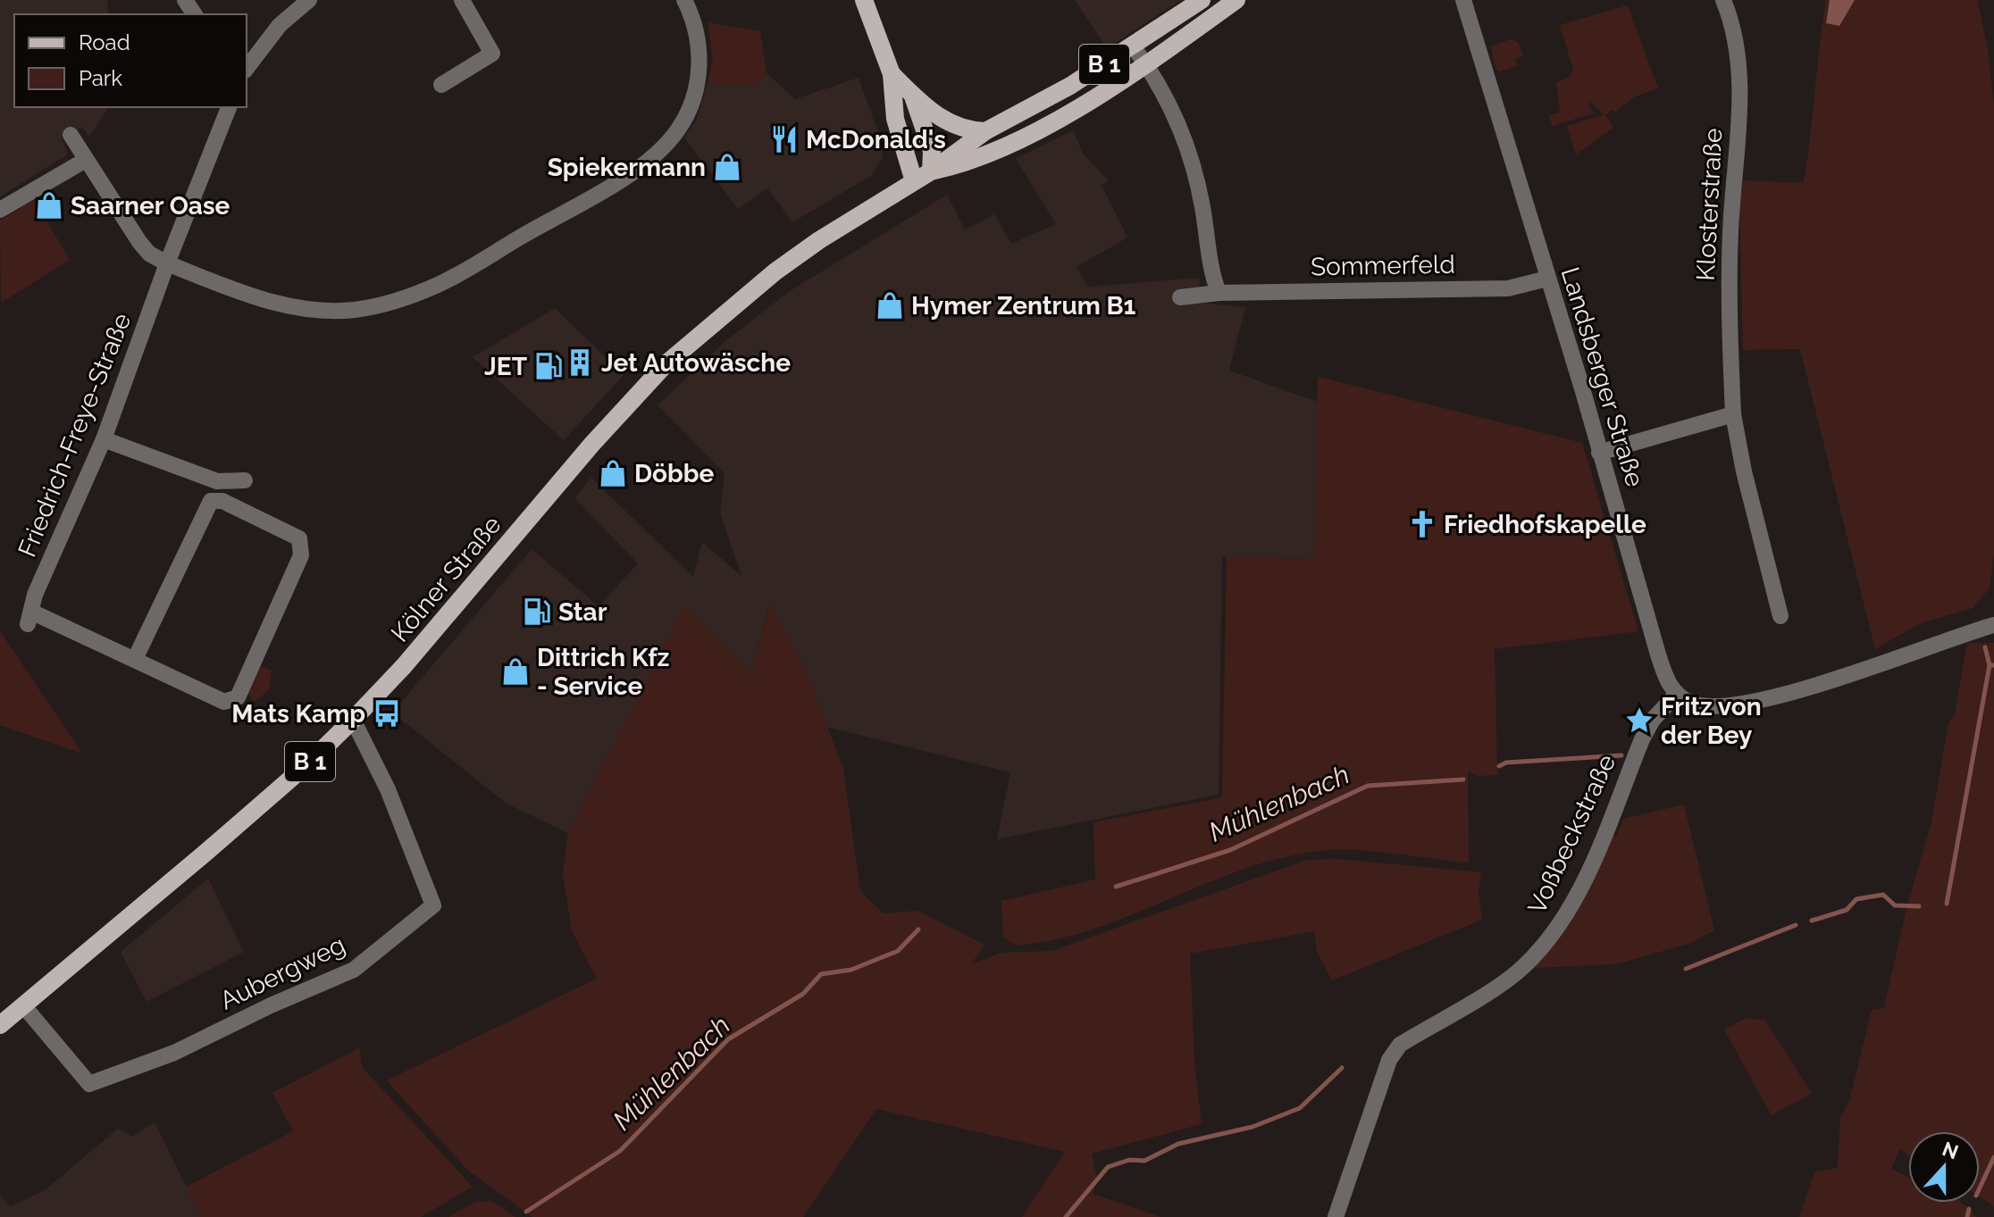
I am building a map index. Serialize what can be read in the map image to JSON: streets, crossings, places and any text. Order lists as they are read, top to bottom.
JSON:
{
  "streets": {
    "main road": ["B 1", "Kölner Straße"],
    "street": [
      "Klosterstraße",
      "Sommerfeld",
      "Landsberger Straße",
      "Friedrich-Freye-Straße",
      "Voßbeckstraße",
      "Aubergweg"
    ]
  },
  "crossings": [
    ["Sommerfeld", "Landsberger Straße"],
    ["Landsberger Straße", "Voßbeckstraße"],
    ["Kölner Straße", "Aubergweg"]
  ],
  "water": ["Mühlenbach"],
  "places": {
    "restaurant": ["McDonald's"],
    "shop": [
      "Spiekermann",
      "Saarner Oase",
      "Hymer Zentrum B1",
      "Döbbe",
      "Dittrich Kfz - Service"
    ],
    "building": ["Jet Autowäsche"],
    "fuel station": ["JET", "Star"],
    "church": ["Friedhofskapelle"],
    "bus stop": ["Mats Kamp"],
    "place": ["Fritz von der Bey"]
  },
  "legend": ["Road", "Park"],
  "north": "top"
}
